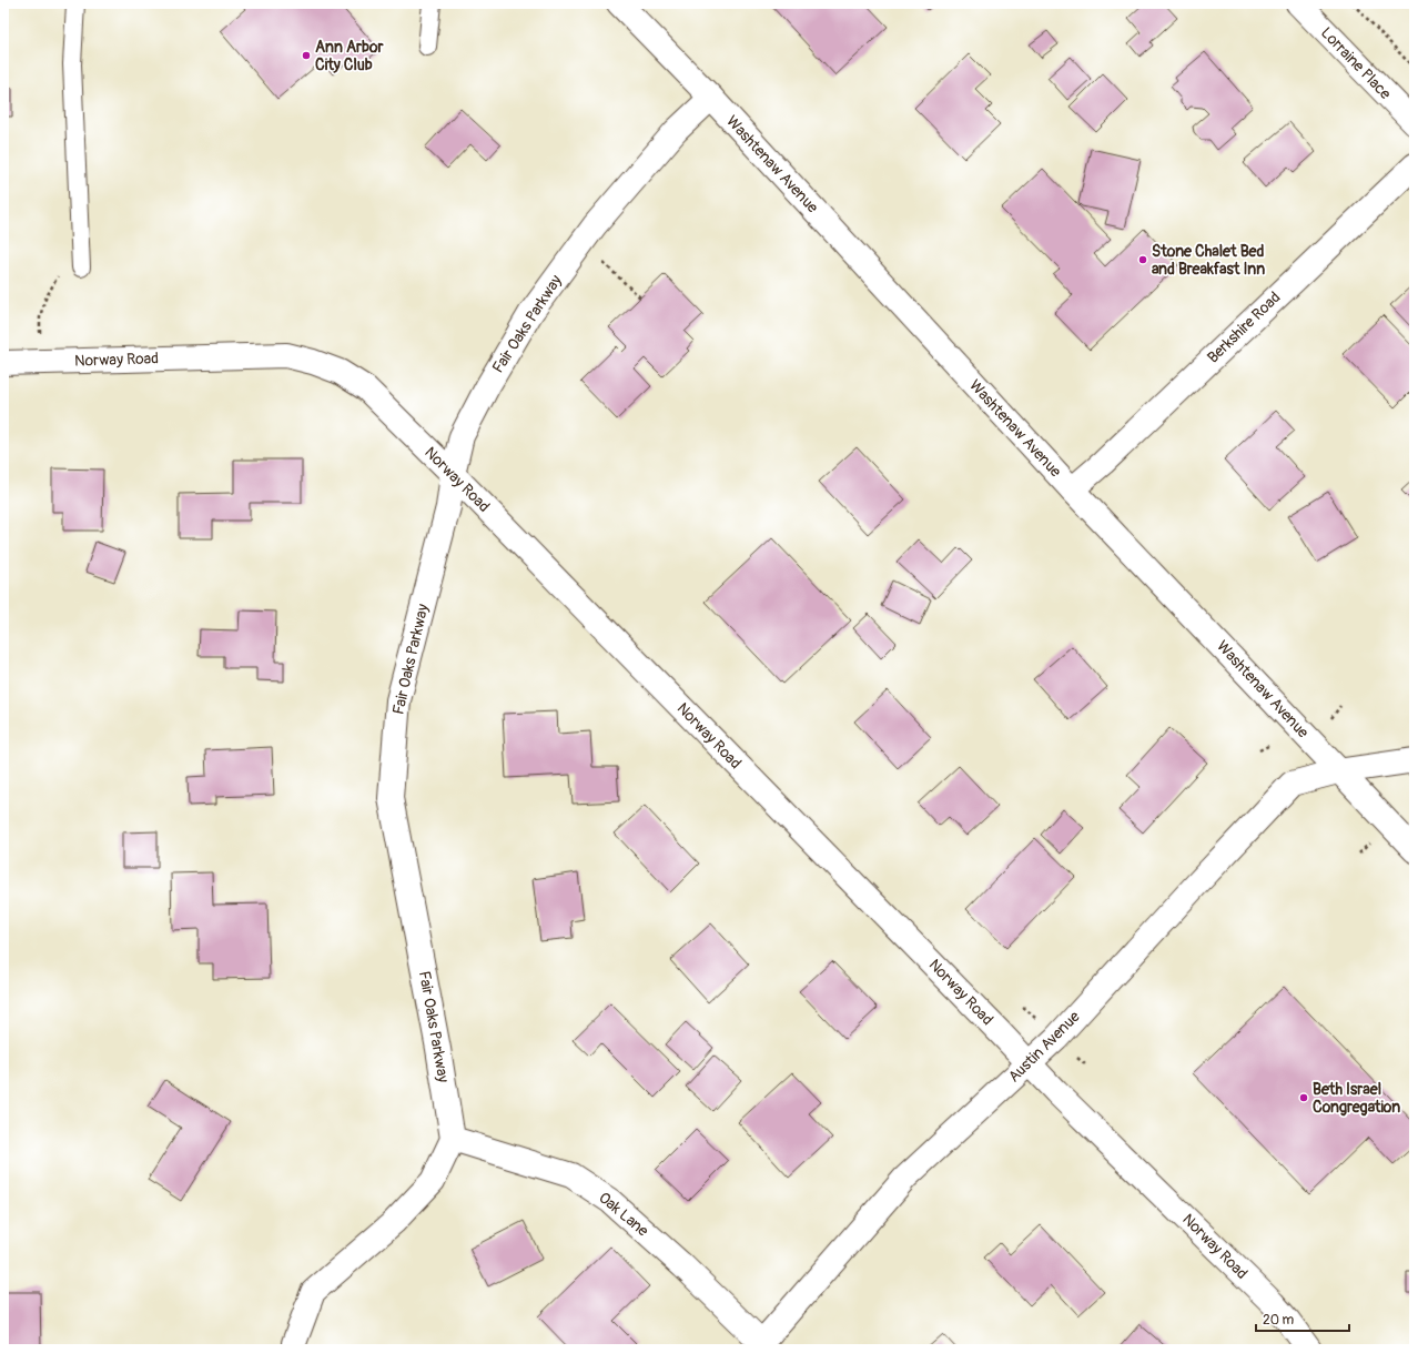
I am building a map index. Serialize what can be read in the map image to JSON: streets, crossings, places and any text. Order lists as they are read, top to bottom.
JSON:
{
  "streets": {
    "street": [
      "Lorraine Place",
      "Washtenaw Avenue",
      "Fair Oaks Parkway",
      "Berkshire Road",
      "Norway Road",
      "Austin Avenue",
      "Oak Lane"
    ]
  },
  "crossings": [
    ["Washtenaw Avenue", "Fair Oaks Parkway"],
    ["Washtenaw Avenue", "Berkshire Road"],
    ["Washtenaw Avenue", "Austin Avenue"],
    ["Fair Oaks Parkway", "Norway Road"],
    ["Fair Oaks Parkway", "Oak Lane"],
    ["Norway Road", "Austin Avenue"],
    ["Austin Avenue", "Oak Lane"]
  ],
  "places": ["Ann Arbor City Club", "Stone Chalet Bed and Breakfast Inn", "Beth Israel Congregation"],
  "scale_bar": "20 m"
}
